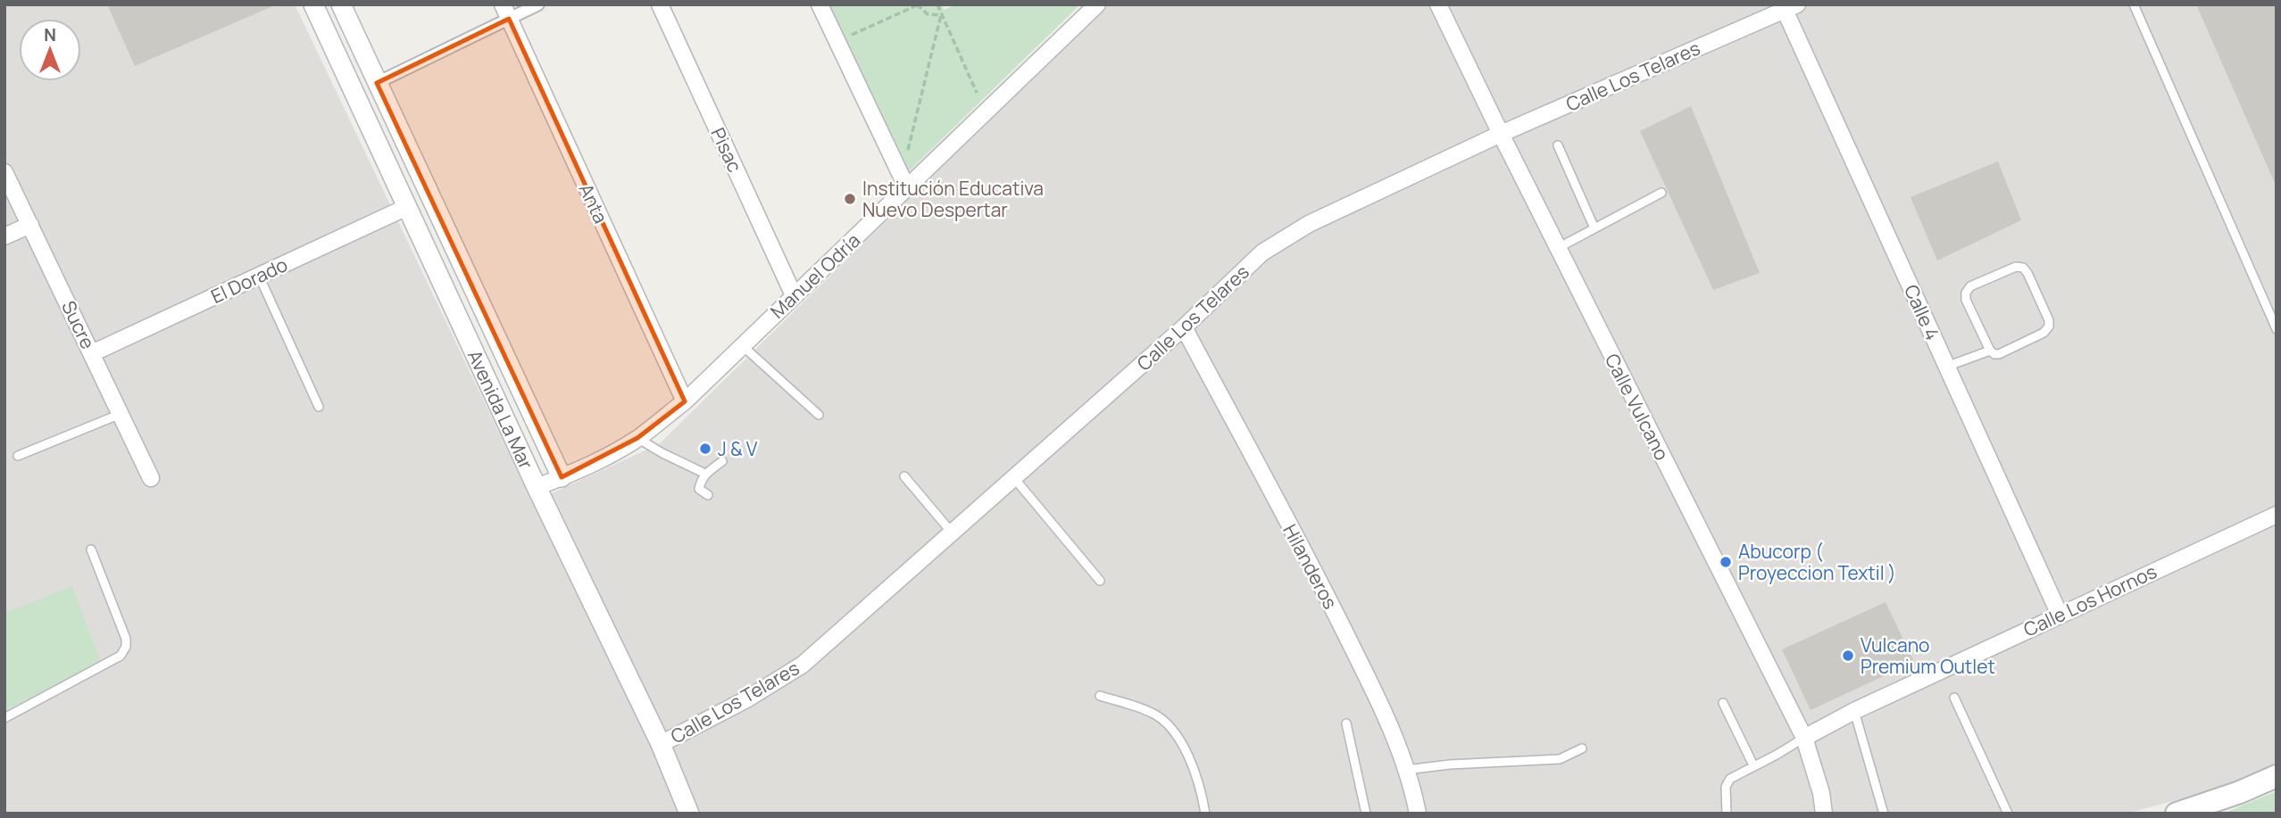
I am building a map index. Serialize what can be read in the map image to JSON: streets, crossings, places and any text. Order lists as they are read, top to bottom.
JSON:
{
  "streets": {
    "street": [
      "Calle Los Telares",
      "Pisac",
      "Anta",
      "Manuel Odría",
      "El Dorado",
      "Calle 4",
      "Sucre",
      "Calle Vulcano",
      "Avenida La Mar",
      "Hilanderos",
      "Calle Los Hornos"
    ]
  },
  "crossings": [
    ["Calle Los Telares", "Calle 4"],
    ["Calle Los Telares", "Calle Vulcano"],
    ["Calle Los Telares", "Avenida La Mar"],
    ["Calle Los Telares", "Hilanderos"],
    ["Pisac", "Manuel Odría"],
    ["Anta", "Manuel Odría"],
    ["Manuel Odría", "Avenida La Mar"],
    ["El Dorado", "Sucre"],
    ["El Dorado", "Avenida La Mar"],
    ["Calle 4", "Calle Los Hornos"],
    ["Calle Vulcano", "Calle Los Hornos"]
  ],
  "places": [
    "Institución Educativa Nuevo Despertar",
    "J & V",
    "Abucorp ( Proyeccion Textil )",
    "Vulcano Premium Outlet"
  ],
  "north": "top"
}
